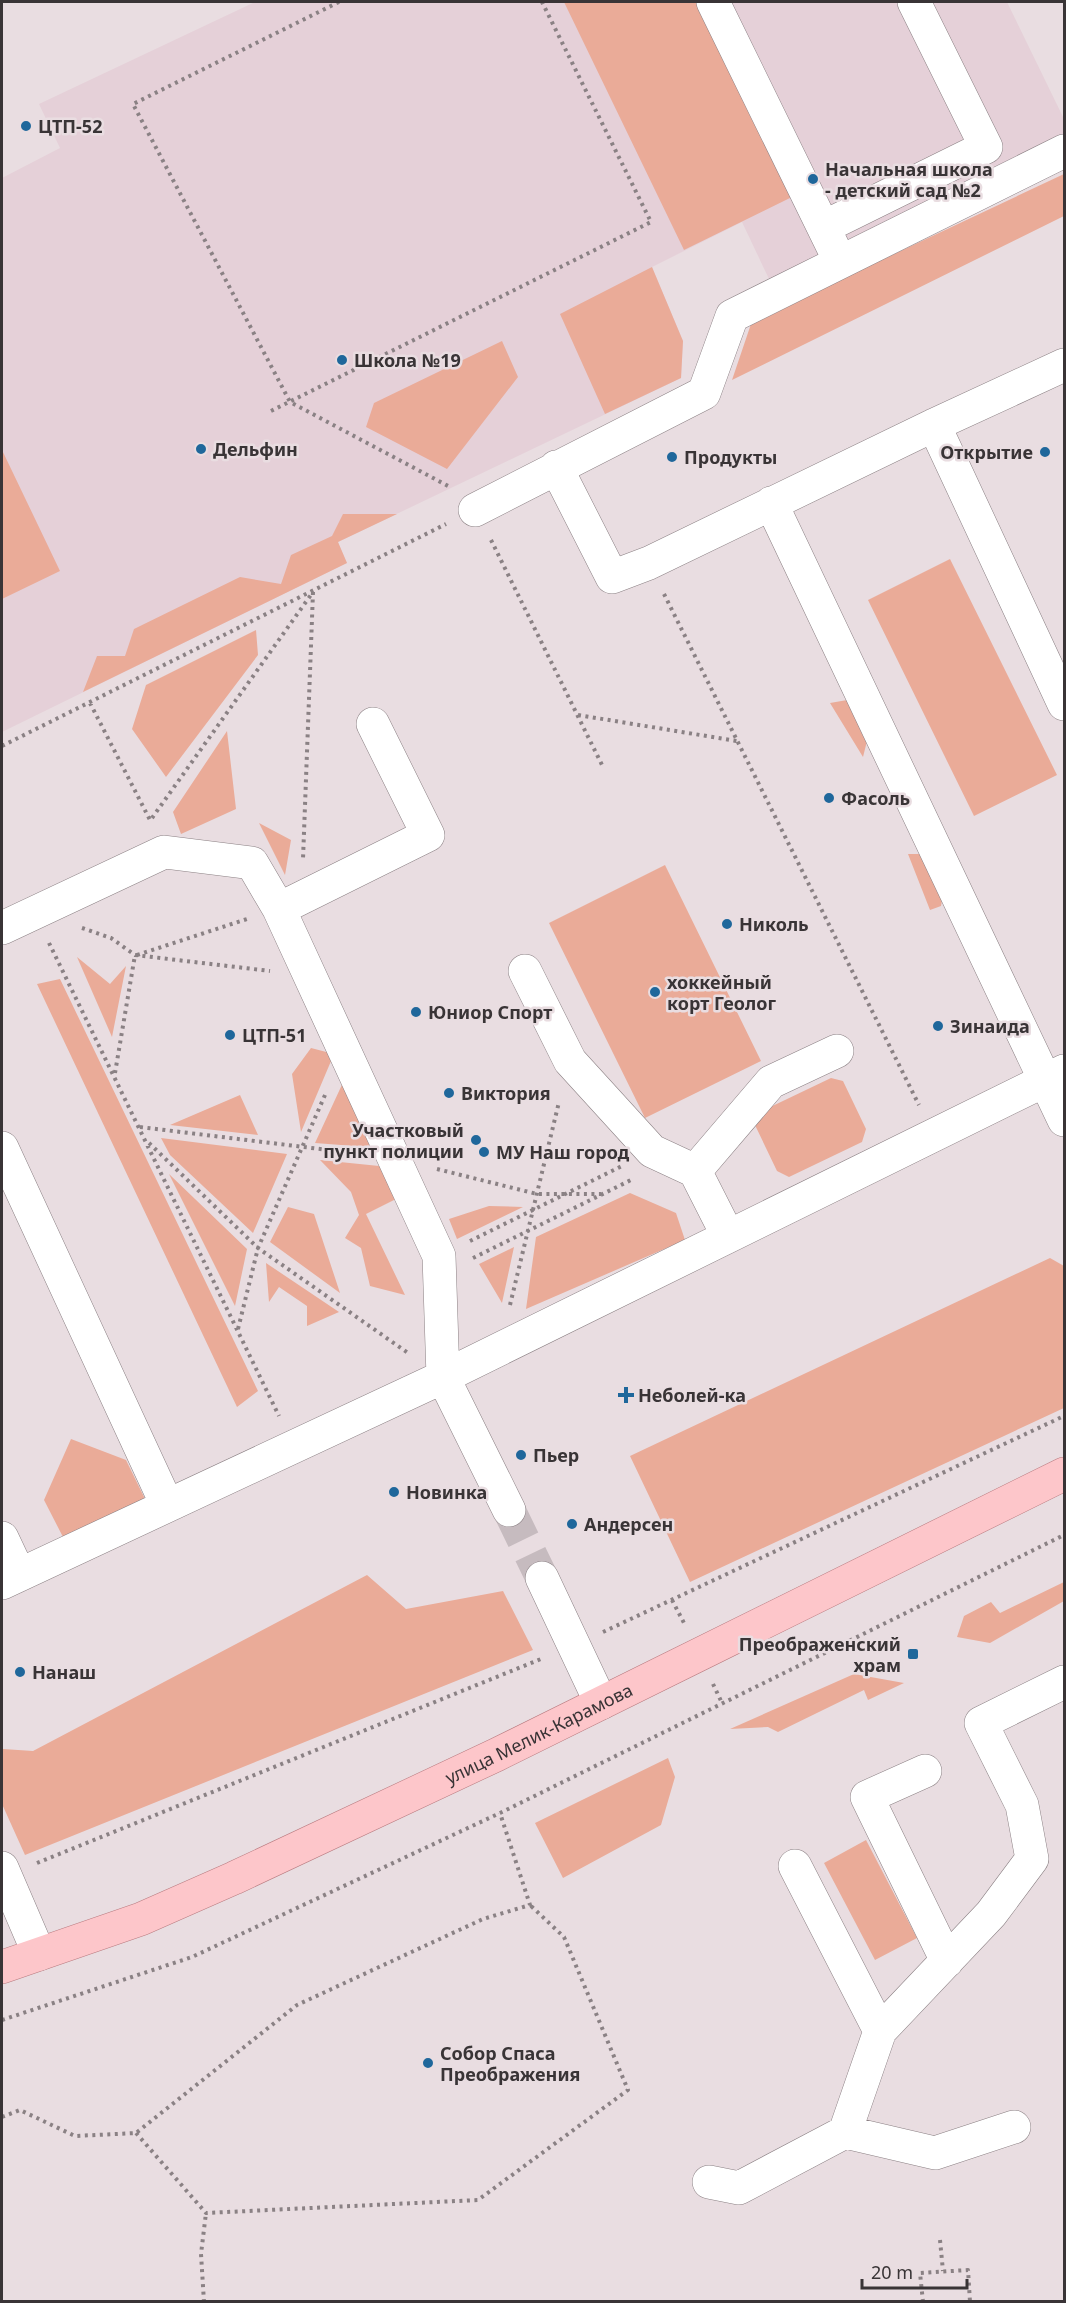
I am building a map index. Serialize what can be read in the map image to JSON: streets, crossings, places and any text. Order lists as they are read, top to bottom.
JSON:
{
  "streets": {
    "main road": ["улица Мелик-Карамова"]
  },
  "places": {
    "other": [
      "ЦТП-52",
      "Начальная школа - детский сад №2",
      "Школа №19",
      "Дельфин",
      "Открытие",
      "Продукты",
      "Фасоль",
      "Николь",
      "хоккейный корт Геолог",
      "Юниор Спорт",
      "Зинаида",
      "ЦТП-51",
      "Виктория",
      "Участковый пункт полиции",
      "МУ Наш город",
      "Пьер",
      "Новинка",
      "Андерсен",
      "Нанаш",
      "Собор Спаса Преображения"
    ],
    "health": ["Неболей-ка"],
    "transit": ["Преображенский храм"]
  },
  "scale_bar": "20 m"
}
